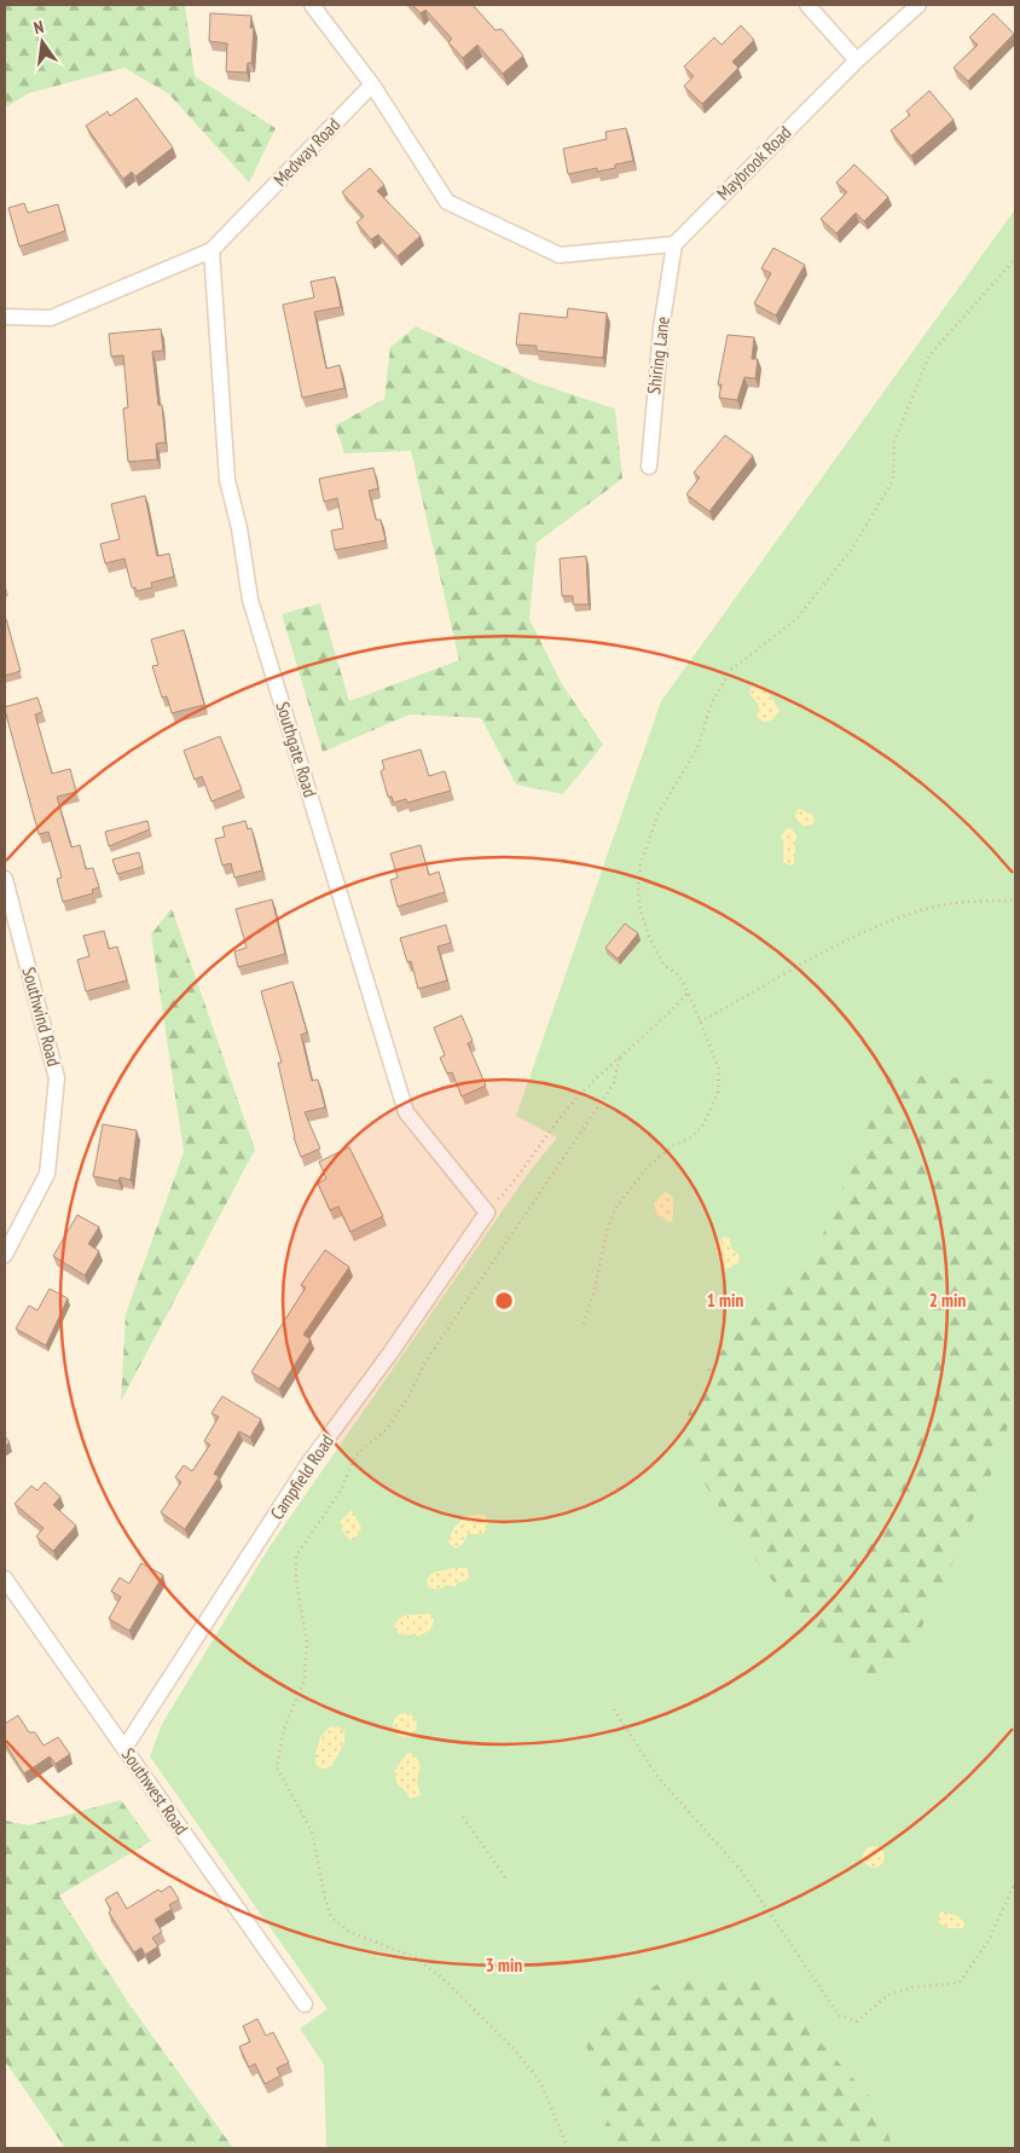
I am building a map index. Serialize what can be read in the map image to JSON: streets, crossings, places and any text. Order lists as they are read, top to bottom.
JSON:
{
  "streets": {
    "street": [
      "Medway Road",
      "Maybrook Road",
      "Shiring Lane",
      "Southgate Road",
      "Southwind Road",
      "Campfield Road",
      "Southwest Road"
    ]
  },
  "crossings": [
    ["Medway Road", "Southgate Road"],
    ["Maybrook Road", "Shiring Lane"],
    ["Southgate Road", "Campfield Road"],
    ["Campfield Road", "Southwest Road"]
  ],
  "north": "top",
  "rings": ["1 min", "2 min", "3 min"]
}
